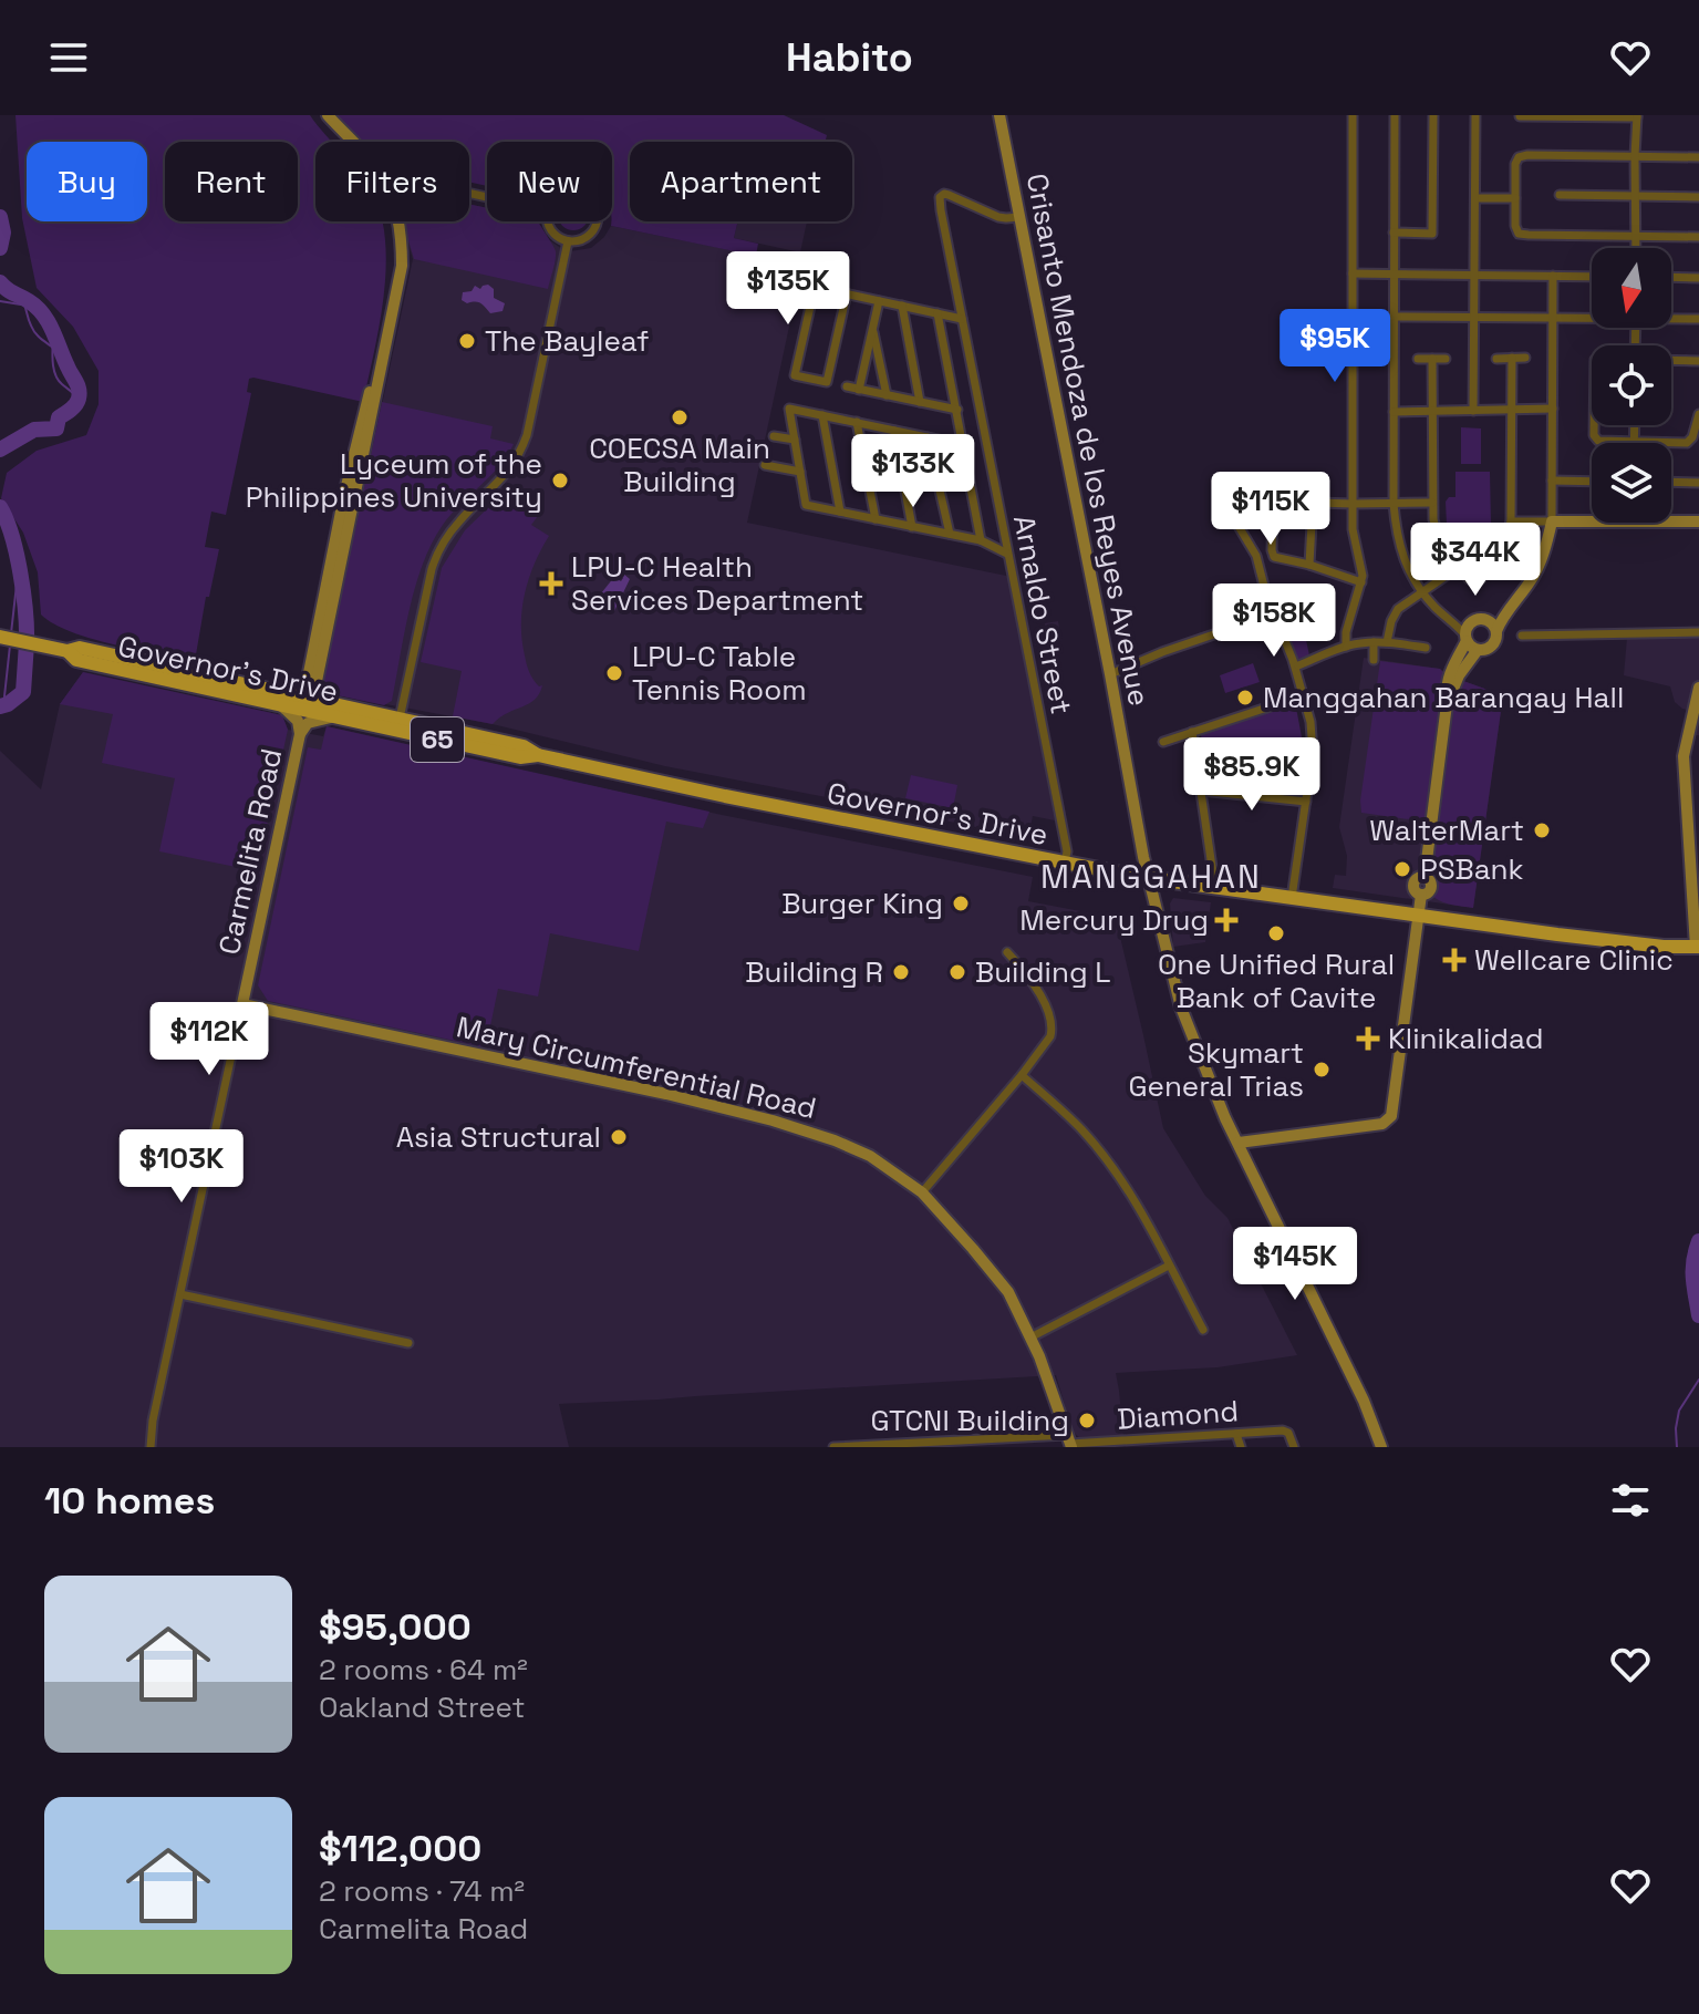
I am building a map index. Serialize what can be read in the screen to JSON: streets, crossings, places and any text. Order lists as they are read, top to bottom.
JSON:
{
  "streets": {
    "main road": ["Governor's Drive", "65"],
    "street": [
      "Crisanto Mendoza de los Reyes Avenue",
      "Arnaldo Street",
      "Carmelita Road",
      "Mary Circumferential Road",
      "Diamond"
    ]
  },
  "crossings": [
    ["Crisanto Mendoza de los Reyes Avenue", "Arnaldo Street"],
    ["Crisanto Mendoza de los Reyes Avenue", "Governor's Drive"],
    ["Arnaldo Street", "Governor's Drive"],
    ["Carmelita Road", "Mary Circumferential Road"],
    ["Mary Circumferential Road", "Diamond"]
  ],
  "districts": ["MANGGAHAN"],
  "places": {
    "other": [
      "The Bayleaf",
      "COECSA Main Building",
      "Lyceum of the Philippines University",
      "LPU-C Table Tennis Room",
      "Manggahan Barangay Hall",
      "WalterMart",
      "PSBank",
      "Burger King",
      "One Unified Rural Bank of Cavite",
      "Building R",
      "Building L",
      "Skymart General Trias",
      "Asia Structural",
      "GTCNI Building"
    ],
    "health": [
      "LPU-C Health Services Department",
      "Mercury Drug",
      "Wellcare Clinic",
      "Klinikalidad"
    ]
  },
  "north": "bottom",
  "page": {
    "header": "Habito",
    "chip": [
      "Buy",
      "Rent",
      "Filters",
      "New",
      "Apartment"
    ],
    "price": [
      "$135K",
      "$95K",
      "$133K",
      "$115K",
      "$344K",
      "$158K",
      "$85.9K",
      "$112K",
      "$103K",
      "$145K"
    ],
    "heading": "10 homes",
    "list": [
      {
        "name": "$95,000",
        "note": "2 rooms · 64 m² · Oakland Street"
      },
      {
        "name": "$112,000",
        "note": "2 rooms · 74 m² · Carmelita Road"
      }
    ]
  }
}
